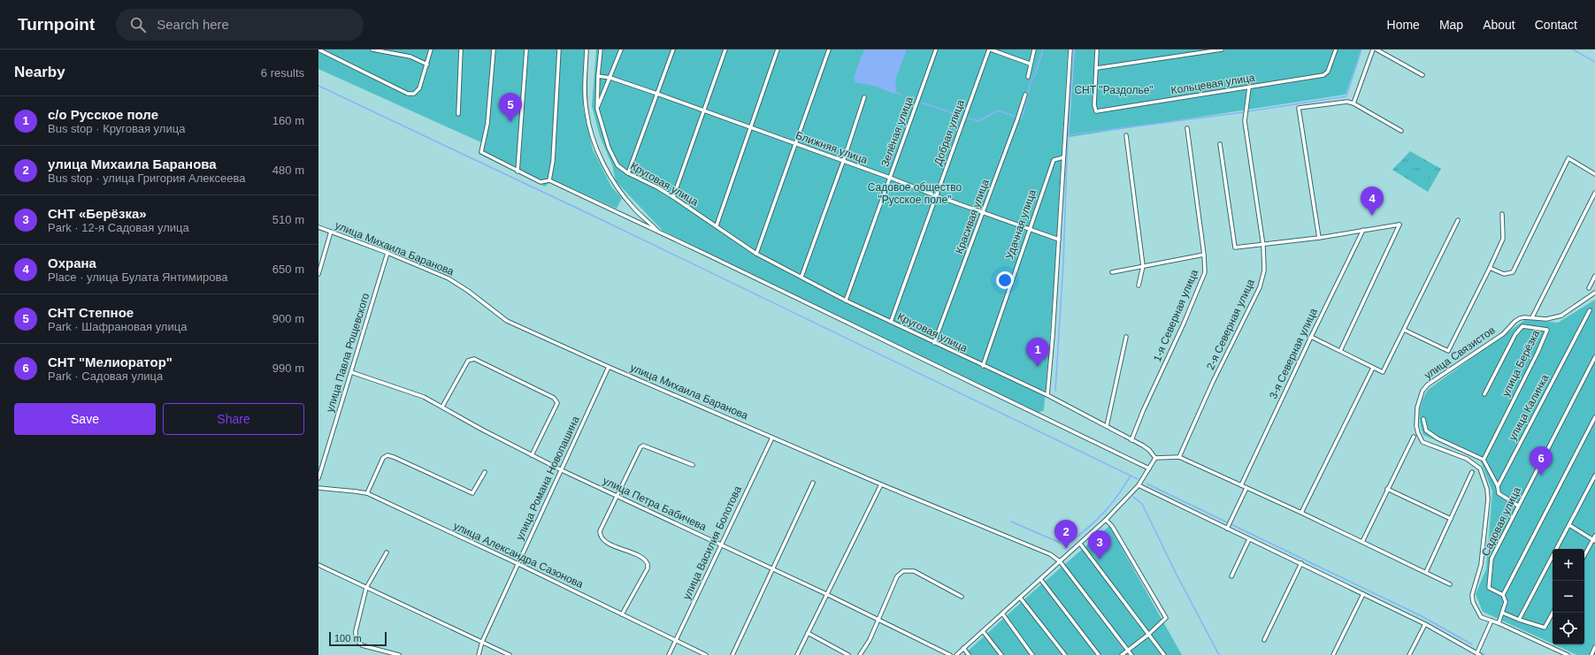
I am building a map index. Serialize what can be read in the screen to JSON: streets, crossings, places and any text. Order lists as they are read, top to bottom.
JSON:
{
  "streets": {
    "street": [
      "Кольцевая улица",
      "Зелёная улица",
      "Добрая улица",
      "Ближняя улица",
      "Круговая улица",
      "Красивая улица",
      "Удачная улица",
      "улица Михаила Баранова",
      "1-я Северная улица",
      "2-я Северная улица",
      "улица Павла Рощевского",
      "улица Связистов",
      "3-я Северная улица",
      "улица Берёзка",
      "улица Калинка",
      "улица Романа Новопашина",
      "улица Петра Бабичева",
      "Садовая улица",
      "улица Василия Болотова",
      "улица Александра Сазонова"
    ]
  },
  "crossings": [
    ["Кольцевая улица", "2-я Северная улица"],
    ["Зелёная улица", "Ближняя улица"],
    ["Зелёная улица", "Круговая улица"],
    ["Добрая улица", "Ближняя улица"],
    ["Добрая улица", "Круговая улица"],
    ["Ближняя улица", "Круговая улица"],
    ["Ближняя улица", "Красивая улица"],
    ["Ближняя улица", "Удачная улица"],
    ["Круговая улица", "Красивая улица"],
    ["Круговая улица", "Удачная улица"],
    ["Круговая улица", "1-я Северная улица"],
    ["улица Михаила Баранова", "улица Павла Рощевского"],
    ["улица Михаила Баранова", "улица Романа Новопашина"],
    ["улица Михаила Баранова", "улица Василия Болотова"],
    ["улица Павла Рощевского", "улица Петра Бабичева"],
    ["улица Романа Новопашина", "улица Петра Бабичева"],
    ["улица Романа Новопашина", "улица Александра Сазонова"],
    ["улица Петра Бабичева", "улица Василия Болотова"],
    ["улица Василия Болотова", "улица Александра Сазонова"]
  ],
  "parks": ["СНТ \"Раздолье\"", "Садовое общество \"Русское поле\""],
  "scale_bar": "100 m",
  "page": {
    "header": "Turnpoint",
    "search": "Search here",
    "nav": [
      "Home",
      "Map",
      "About",
      "Contact"
    ],
    "heading": ["Nearby", "6 results"],
    "pins": [
      "5",
      "4",
      "1",
      "6",
      "2",
      "3"
    ],
    "list": [
      {
        "mark": "1",
        "name": "с/о Русское поле",
        "note": "Bus stop · Круговая улица",
        "value": "160 m"
      },
      {
        "mark": "2",
        "name": "улица Михаила Баранова",
        "note": "Bus stop · улица Григория Алексеева",
        "value": "480 m"
      },
      {
        "mark": "3",
        "name": "СНТ «Берёзка»",
        "note": "Park · 12-я Садовая улица",
        "value": "510 m"
      },
      {
        "mark": "4",
        "name": "Охрана",
        "note": "Place · улица Булата Янтимирова",
        "value": "650 m"
      },
      {
        "mark": "5",
        "name": "СНТ Степное",
        "note": "Park · Шафрановая улица",
        "value": "900 m"
      },
      {
        "mark": "6",
        "name": "СНТ \"Мелиоратор\"",
        "note": "Park · Садовая улица",
        "value": "990 m"
      }
    ],
    "buttons": ["Save", "Share"],
    "map_buttons": ["+", "−"],
    "scale": "100 m"
  }
}
